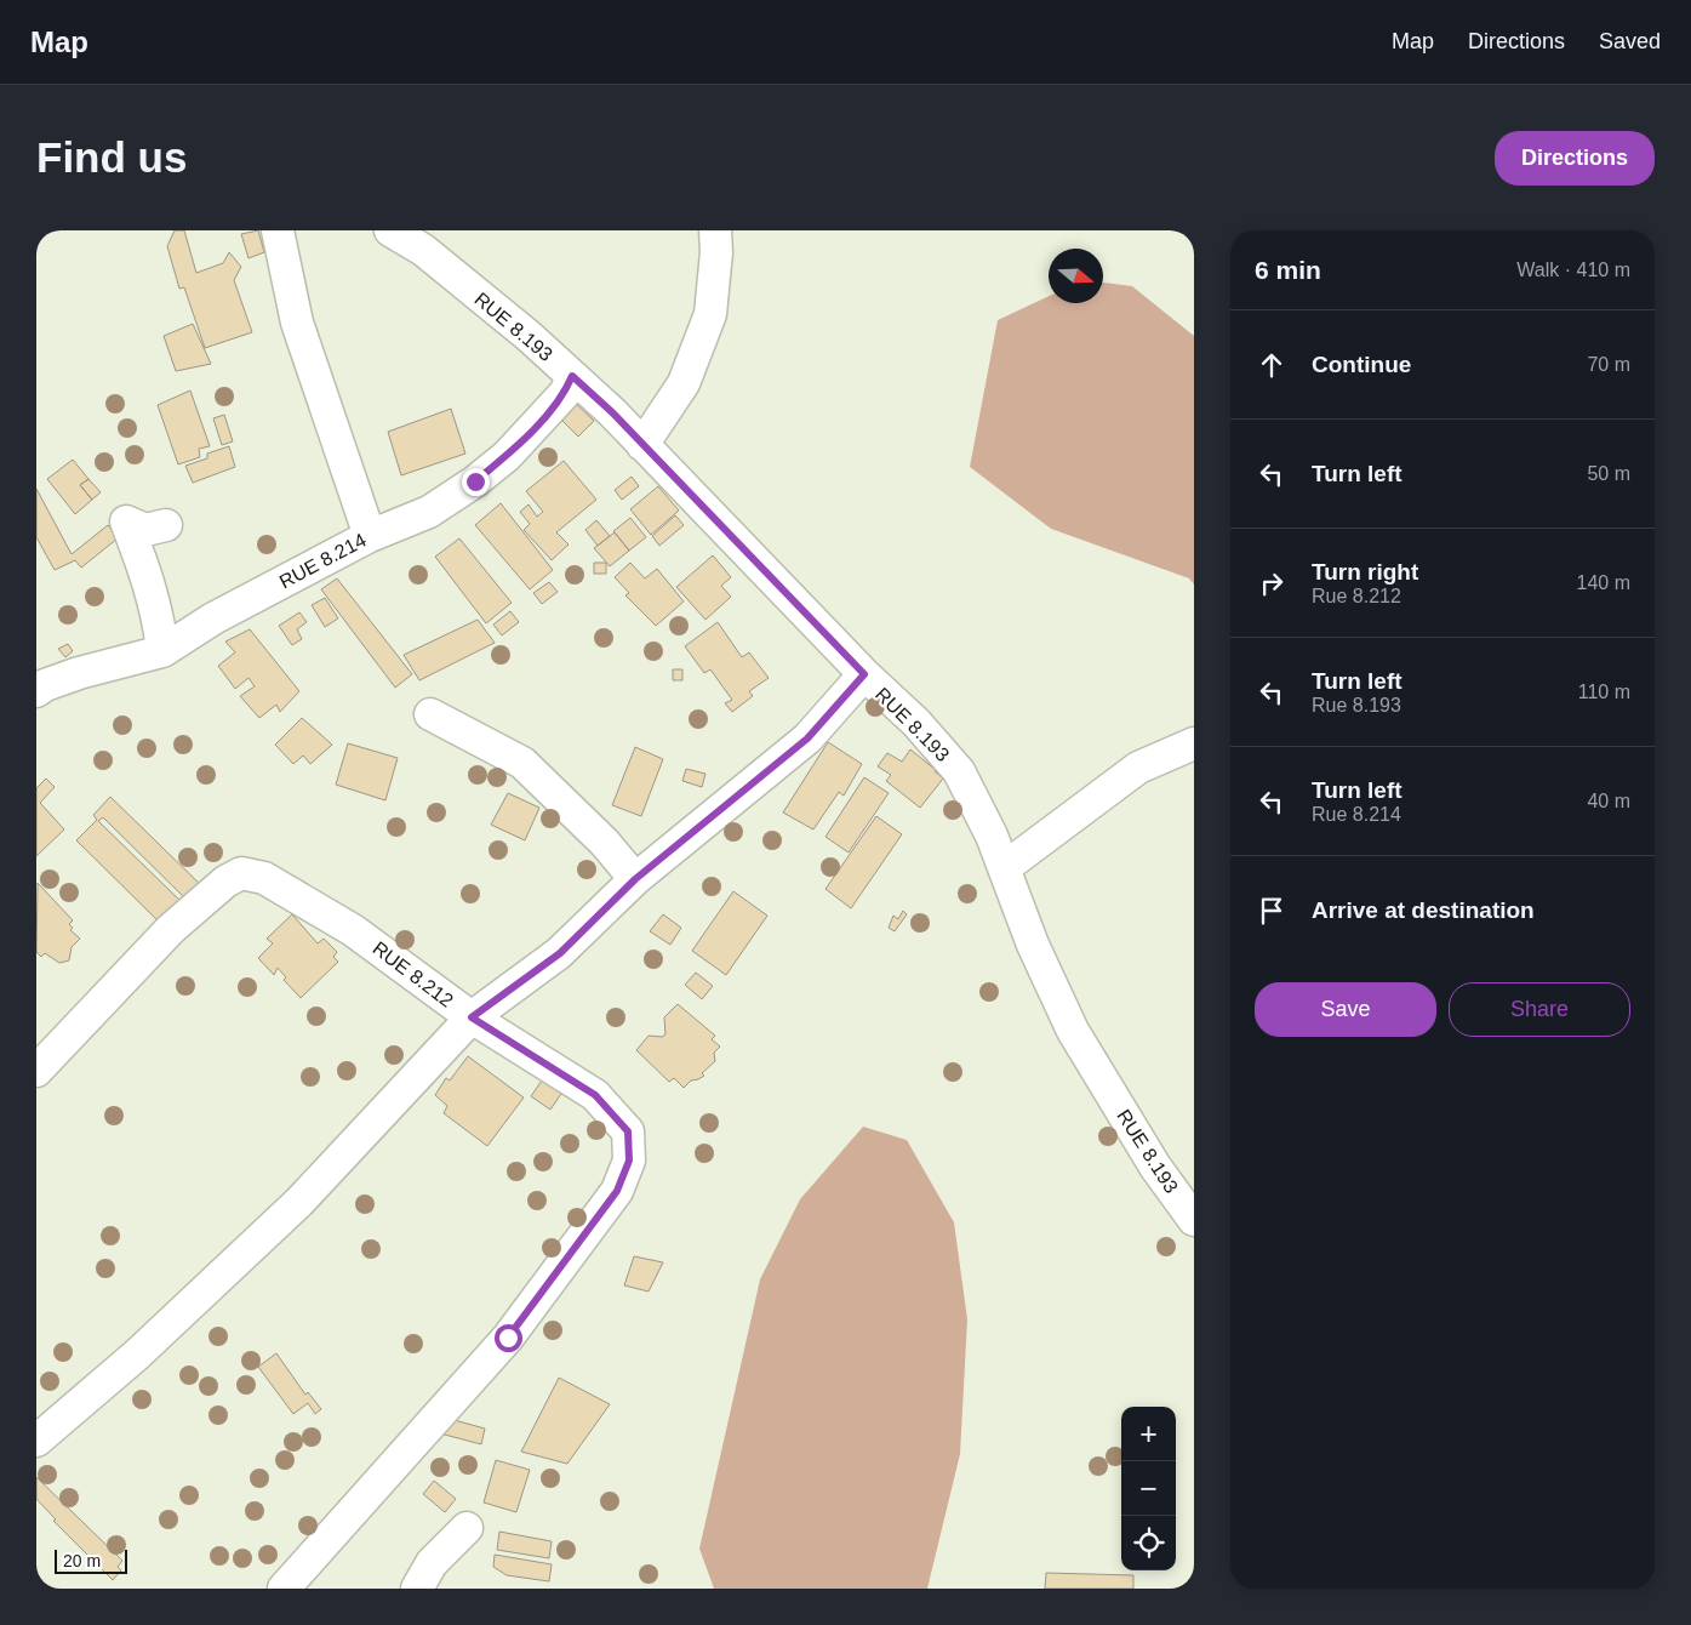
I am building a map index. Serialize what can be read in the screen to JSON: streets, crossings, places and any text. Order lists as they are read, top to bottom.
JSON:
{
  "streets": {
    "street": ["RUE 8.193", "RUE 8.214", "RUE 8.212"]
  },
  "crossings": [
    ["RUE 8.193", "RUE 8.214"],
    ["RUE 8.193", "RUE 8.212"]
  ],
  "scale_bar": "20 m",
  "north": "right",
  "page": {
    "header": "Map",
    "nav": ["Map", "Directions", "Saved"],
    "buttons": [
      "Directions",
      ["Save", "Share"]
    ],
    "title": "Find us",
    "heading": ["6 min", "Walk · 410 m"],
    "list": [
      ["Continue", "70 m"],
      ["Turn left", "50 m"],
      ["Turn right", "Rue 8.212", "140 m"],
      ["Turn left", "Rue 8.193", "110 m"],
      ["Turn left", "Rue 8.214", "40 m"],
      "Arrive at destination"
    ],
    "map_buttons": ["+", "−"],
    "scale": "20 m"
  }
}
